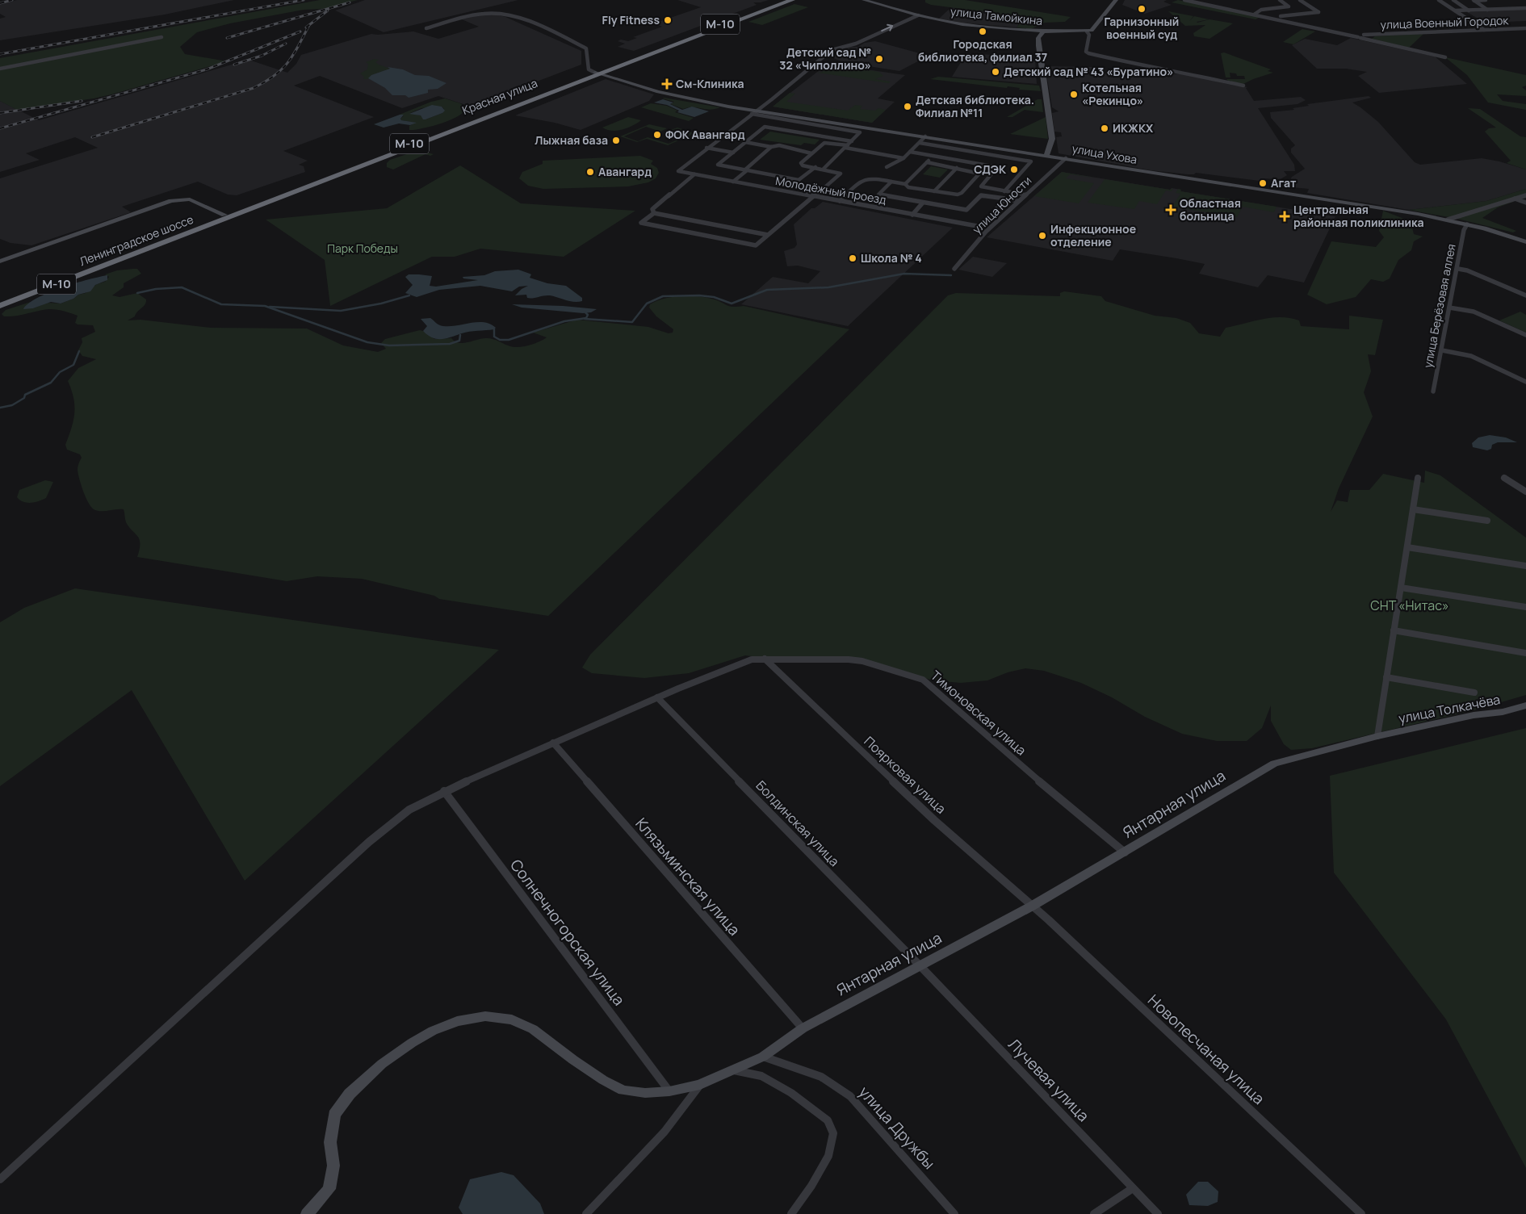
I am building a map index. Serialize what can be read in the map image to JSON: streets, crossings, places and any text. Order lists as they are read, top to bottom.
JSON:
{
  "streets": {
    "highway": ["М-10", "Красная улица", "Ленинградское шоссе"],
    "street": [
      "улица Тамойкина",
      "улица Военный Городок",
      "улица Ухова",
      "Молодёжный проезд",
      "улица Юности",
      "улица Берёзовая аллея",
      "улица Толкачёва",
      "Тимоновская улица",
      "Поярковая улица",
      "Янтарная улица",
      "Болдинская улица",
      "Клязьминская улица",
      "Солнечногорская улица",
      "Новопесчаная улица",
      "Лучевая улица",
      "улица Дружбы"
    ]
  },
  "crossings": [
    ["Красная улица", "улица Ухова"],
    ["Красная улица", "Ленинградское шоссе"],
    ["улица Ухова", "улица Юности"],
    ["улица Ухова", "улица Берёзовая аллея"],
    ["улица Толкачёва", "Янтарная улица"],
    ["Тимоновская улица", "Поярковая улица"],
    ["Тимоновская улица", "Янтарная улица"],
    ["Тимоновская улица", "Болдинская улица"],
    ["Тимоновская улица", "Клязьминская улица"],
    ["Тимоновская улица", "Солнечногорская улица"],
    ["Поярковая улица", "Янтарная улица"],
    ["Поярковая улица", "Новопесчаная улица"],
    ["Янтарная улица", "Болдинская улица"],
    ["Янтарная улица", "Клязьминская улица"],
    ["Янтарная улица", "Солнечногорская улица"],
    ["Янтарная улица", "Новопесчаная улица"],
    ["Янтарная улица", "Лучевая улица"],
    ["Янтарная улица", "улица Дружбы"],
    ["Болдинская улица", "Лучевая улица"]
  ],
  "parks": ["Парк Победы", "СНТ «Нитас»"],
  "places": {
    "other": [
      "Гарнизонный военный суд",
      "Fly Fitness",
      "Городская библиотека, филиал 37",
      "Детский сад № 32 «Чиполлино»",
      "Детский сад № 43 «Буратино»",
      "Котельная «Рекинцо»",
      "Детская библиотека. Филиал №11",
      "ИКЖКХ",
      "ФОК Авангард",
      "Лыжная база",
      "СДЭК",
      "Авангард",
      "Агат",
      "Инфекционное отделение",
      "Школа № 4"
    ],
    "health": ["См-Клиника", "Областная больница", "Центральная районная поликлиника"]
  }
}
